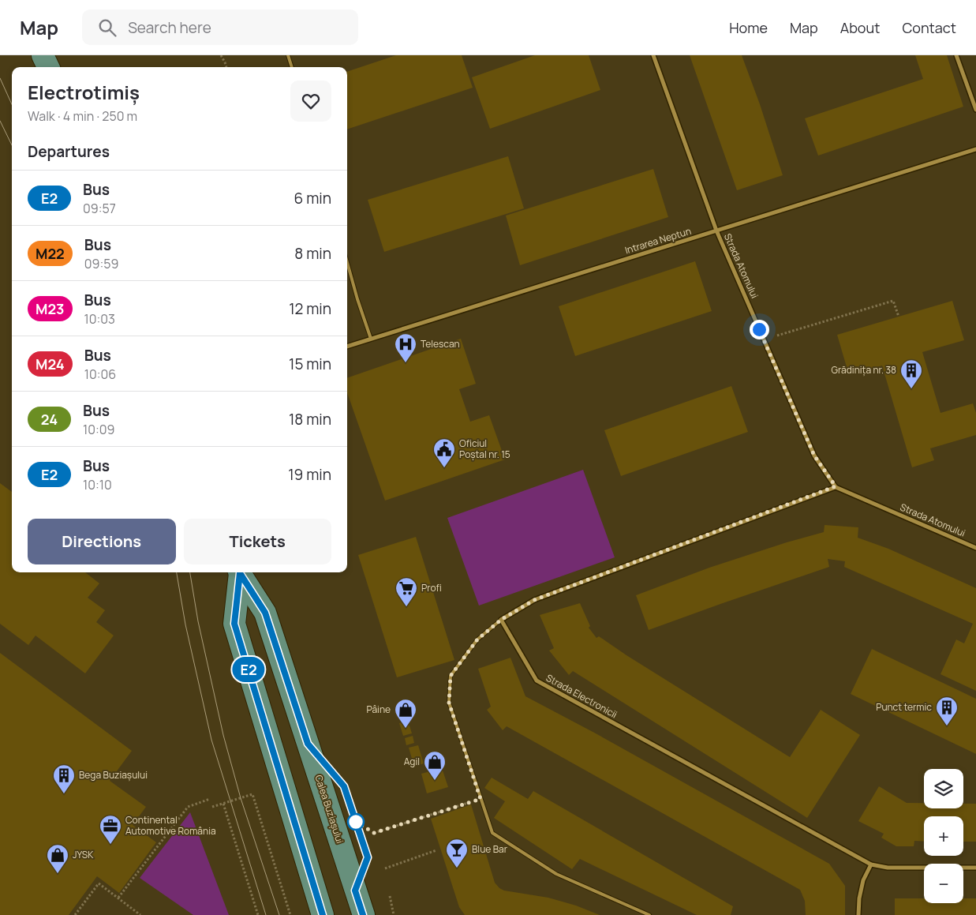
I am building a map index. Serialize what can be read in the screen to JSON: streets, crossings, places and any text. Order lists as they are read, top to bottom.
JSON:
{
  "streets": {
    "main road": ["Calea Buziașului"],
    "street": ["Intrarea Neptun", "Strada Atomului", "Strada Electronicii"]
  },
  "crossings": [
    ["Intrarea Neptun", "Strada Atomului"]
  ],
  "places": {
    "hospital": ["Telescan"],
    "building": ["Grădinița nr. 38", "Punct termic", "Bega Buziașului"],
    "public building": ["Oficiul Poștal nr. 15"],
    "supermarket": ["Profi"],
    "shop": ["Pâine", "Agil", "JYSK"],
    "office": ["Continental Automotive România"],
    "bar": ["Blue Bar"]
  },
  "lines": ["bus line E2"],
  "page": {
    "header": "Map",
    "search": "Search here",
    "nav": [
      "Home",
      "Map",
      "About",
      "Contact"
    ],
    "on_map": "E2",
    "heading": [
      ["Electrotimiș", "Walk · 4 min · 250 m"],
      "Departures"
    ],
    "list": [
      {
        "mark": "E2",
        "name": "Bus",
        "note": "09:57",
        "value": "6 min"
      },
      {
        "mark": "M22",
        "name": "Bus",
        "note": "09:59",
        "value": "8 min"
      },
      {
        "mark": "M23",
        "name": "Bus",
        "note": "10:03",
        "value": "12 min"
      },
      {
        "mark": "M24",
        "name": "Bus",
        "note": "10:06",
        "value": "15 min"
      },
      {
        "mark": "24",
        "name": "Bus",
        "note": "10:09",
        "value": "18 min"
      },
      {
        "mark": "E2",
        "name": "Bus",
        "note": "10:10",
        "value": "19 min"
      }
    ],
    "buttons": ["Directions", "Tickets"],
    "map_buttons": ["+", "−"]
  }
}
